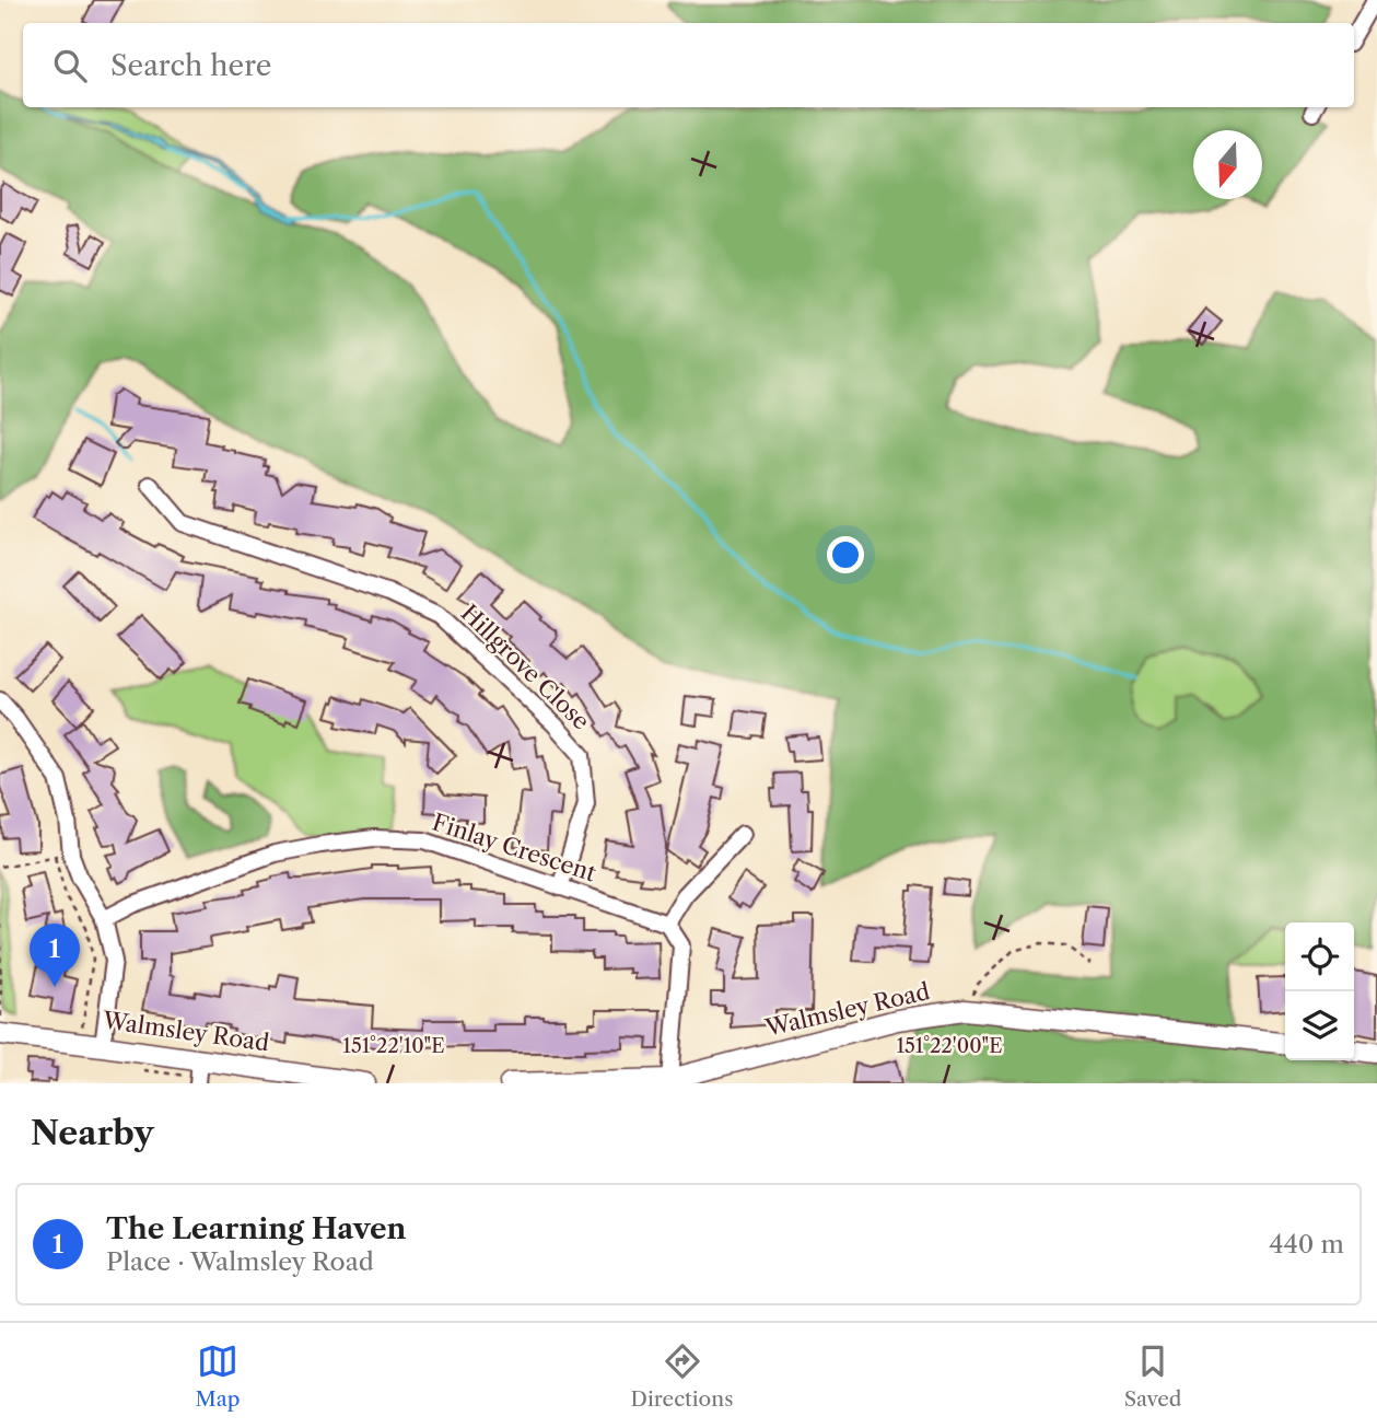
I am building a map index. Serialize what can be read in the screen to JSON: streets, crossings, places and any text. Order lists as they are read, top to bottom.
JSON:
{
  "streets": {
    "street": ["Hillgrove Close", "Finlay Crescent", "Walmsley Road"]
  },
  "crossings": [
    ["Hillgrove Close", "Finlay Crescent"]
  ],
  "north": "bottom",
  "page": {
    "search": "Search here",
    "pins": "1",
    "heading": "Nearby",
    "list": [
      {
        "mark": "1",
        "name": "The Learning Haven",
        "note": "Place · Walmsley Road",
        "value": "440 m"
      }
    ],
    "nav": ["Map", "Directions", "Saved"]
  },
  "coordinates": ["151°22'10\"E", "151°22'00\"E"]
}
